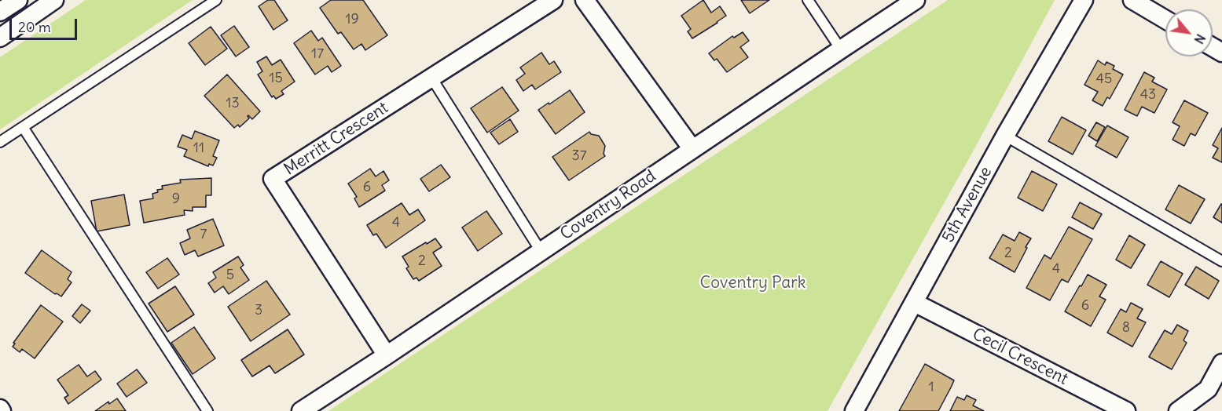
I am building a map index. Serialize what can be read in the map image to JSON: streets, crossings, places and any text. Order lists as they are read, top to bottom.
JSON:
{
  "streets": {
    "street": [
      "Merritt Crescent",
      "5th Avenue",
      "Coventry Road",
      "Cecil Crescent"
    ]
  },
  "crossings": [
    ["Merritt Crescent", "Coventry Road"],
    ["5th Avenue", "Cecil Crescent"]
  ],
  "parks": ["Coventry Park"],
  "house_numbers": [
    "19",
    "17",
    "15",
    "45",
    "43",
    "13",
    "11",
    "37",
    "6",
    "9",
    "4",
    "7",
    "2",
    "2",
    "4",
    "5",
    "6",
    "3",
    "8",
    "1"
  ],
  "scale_bar": "20 m",
  "north": "bottom right"
}
